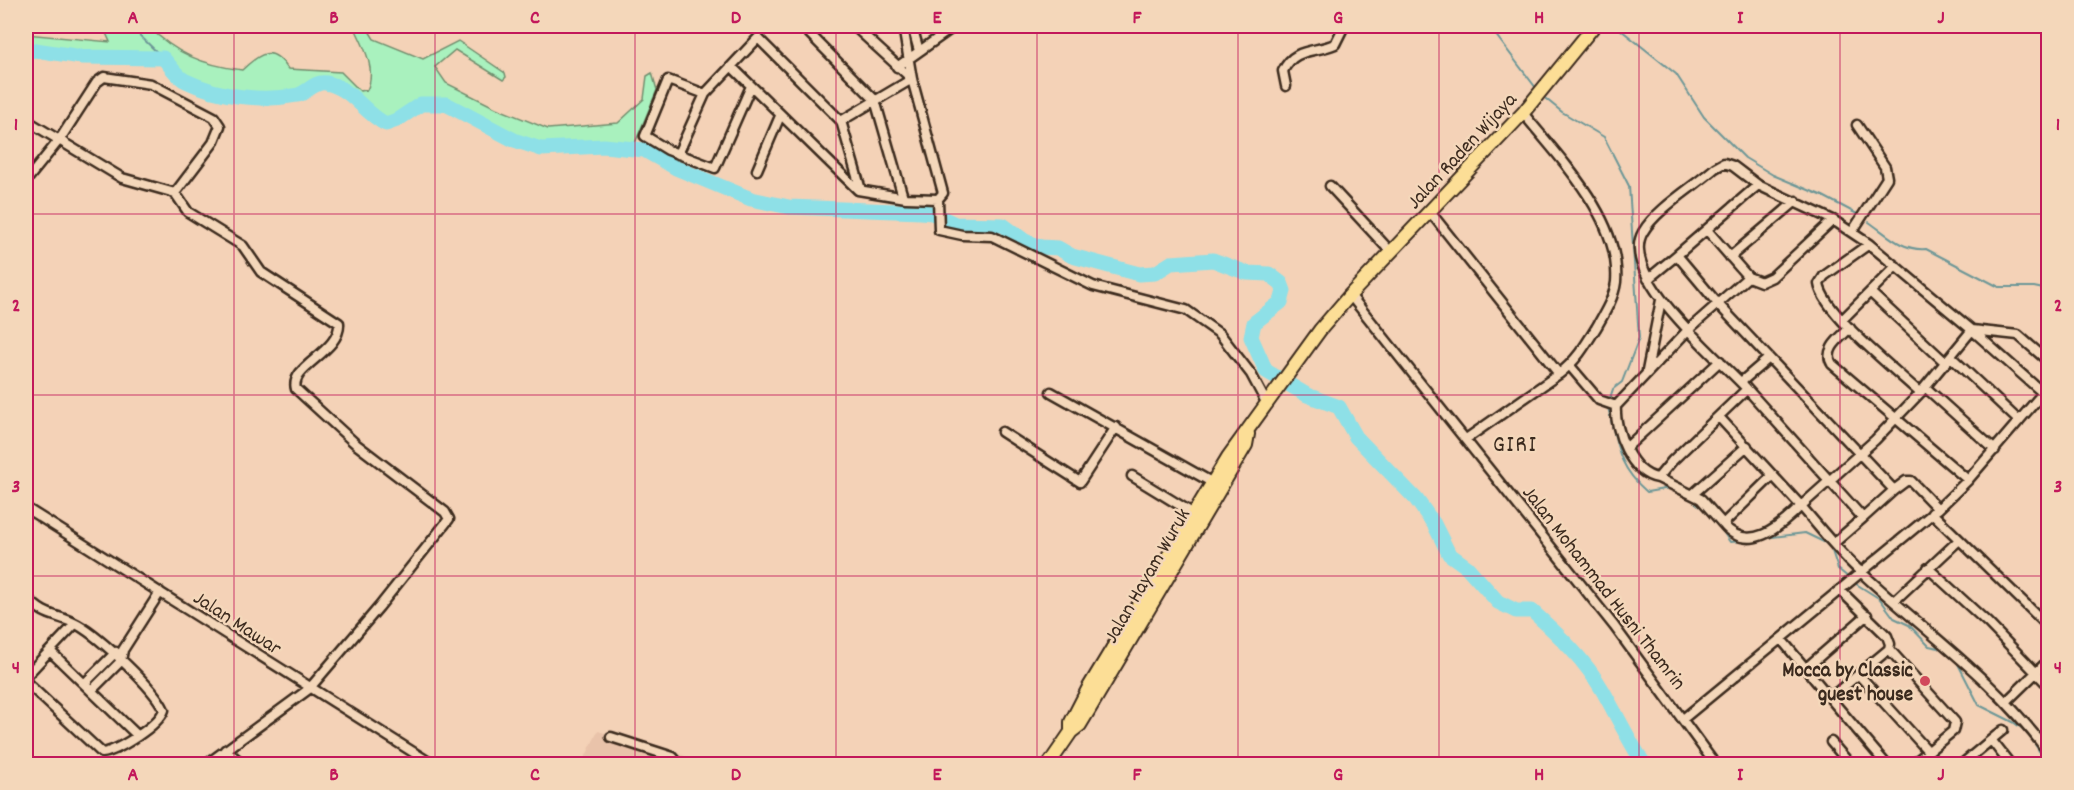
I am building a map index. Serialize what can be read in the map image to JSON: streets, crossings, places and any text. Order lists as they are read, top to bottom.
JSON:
{
  "streets": {
    "highway": ["Jalan Raden Wijaya", "Jalan Hayam Wuruk"],
    "street": ["Jalan Mohammad Husni Thamrin", "Jalan Mawar"]
  },
  "crossings": [
    ["Jalan Raden Wijaya", "Jalan Hayam Wuruk"],
    ["Jalan Raden Wijaya", "Jalan Mohammad Husni Thamrin"],
    ["Jalan Hayam Wuruk", "Jalan Mohammad Husni Thamrin"]
  ],
  "districts": ["GIRI"],
  "places": ["Mocca by Classic guest house"],
  "grid": {
    "columns": [
      "A",
      "B",
      "C",
      "D",
      "E",
      "F",
      "G",
      "H",
      "I",
      "J"
    ],
    "rows": [
      "1",
      "2",
      "3",
      "4"
    ]
  }
}
